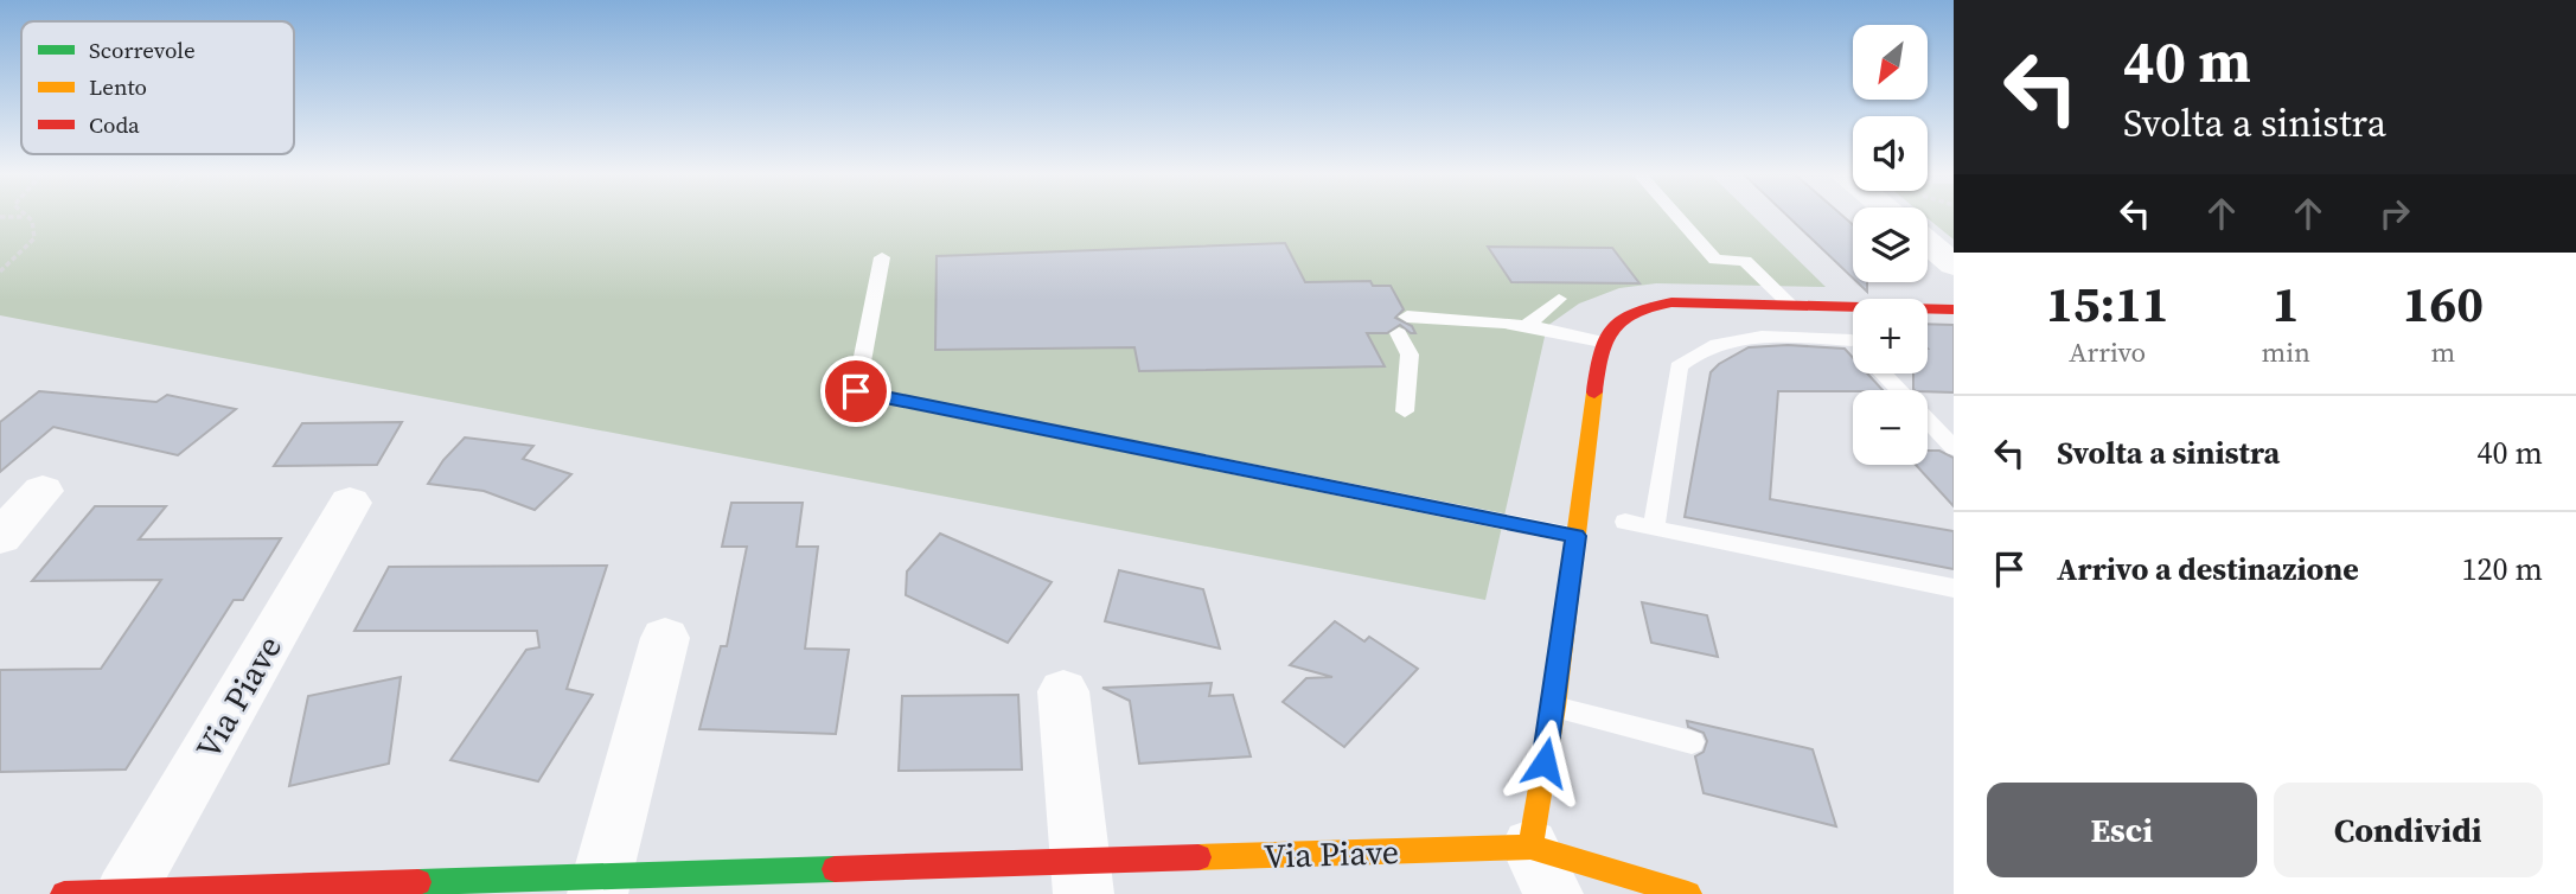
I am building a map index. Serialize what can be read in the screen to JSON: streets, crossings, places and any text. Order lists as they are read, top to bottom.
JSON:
{
  "streets": {
    "street": ["Via Piave"]
  },
  "legend": ["Scorrevole", "Lento", "Coda"],
  "north": "bottom left",
  "page": {
    "turn": ["40 m", "Svolta a sinistra"],
    "map_buttons": ["+", "−"],
    "eta": [
      "15:11",
      "Arrivo",
      "1",
      "min",
      "160",
      "m"
    ],
    "list": [
      {
        "name": "Svolta a sinistra",
        "value": "40 m"
      },
      {
        "name": "Arrivo a destinazione",
        "value": "120 m"
      }
    ],
    "buttons": ["Esci", "Condividi"]
  }
}
